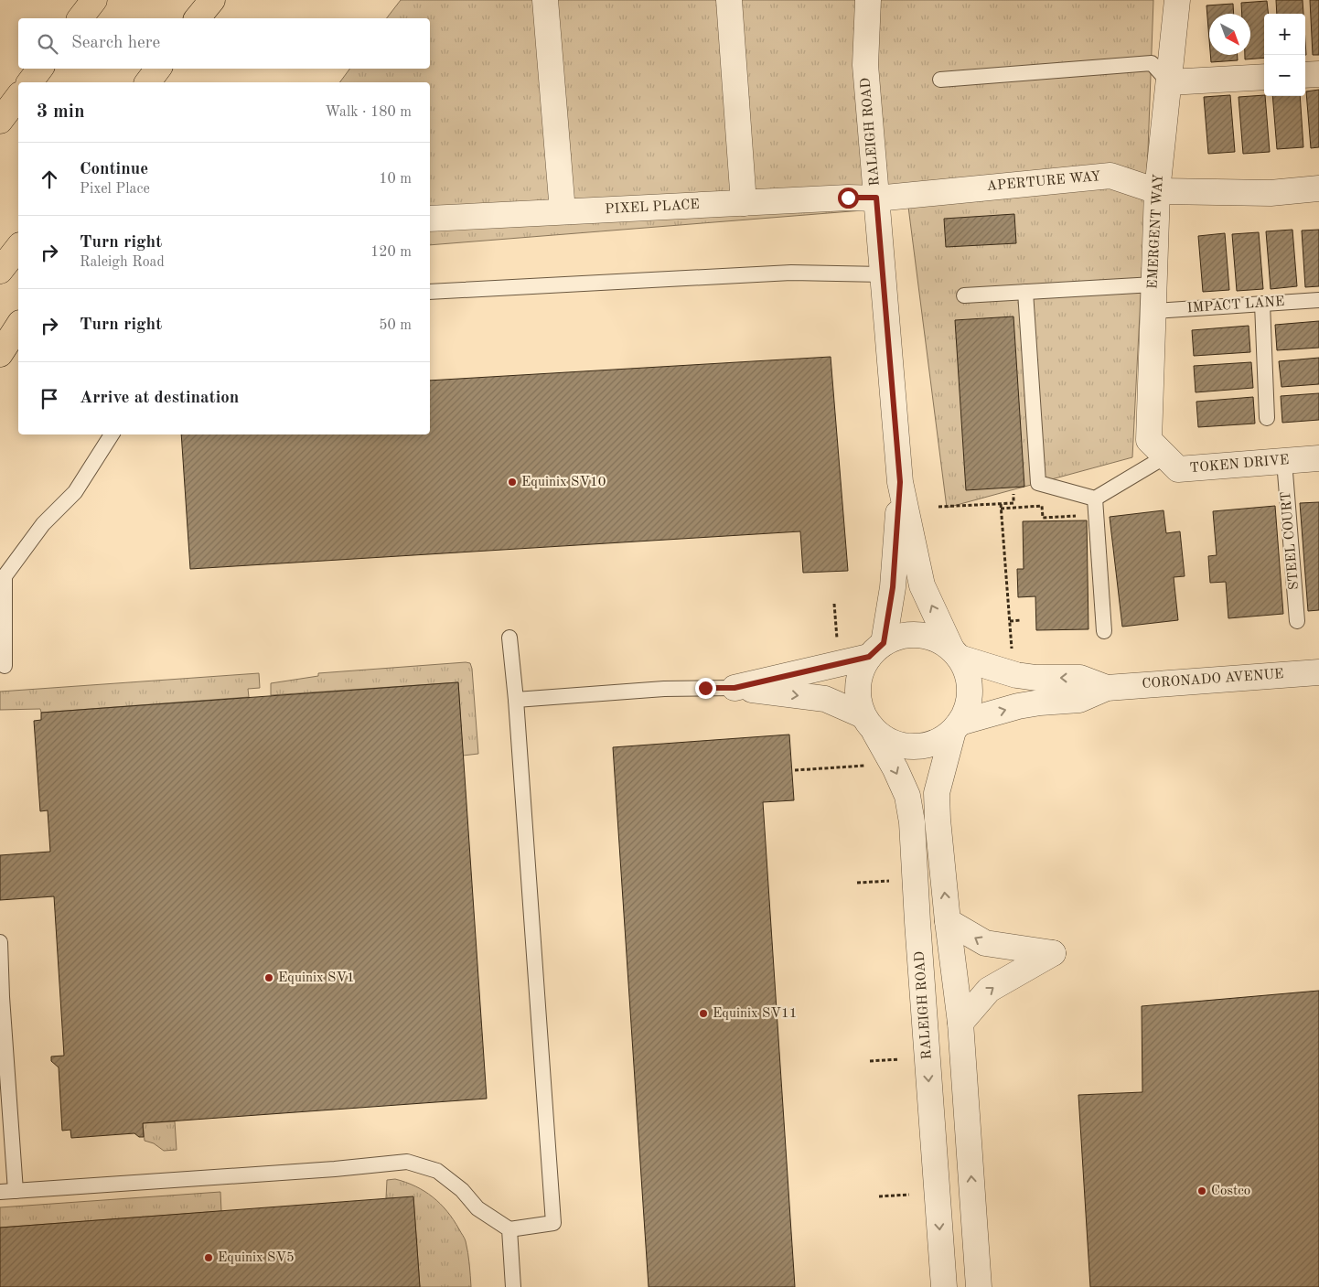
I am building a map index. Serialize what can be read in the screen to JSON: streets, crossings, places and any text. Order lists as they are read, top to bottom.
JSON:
{
  "streets": {
    "street": [
      "RALEIGH ROAD",
      "APERTURE WAY",
      "PIXEL PLACE",
      "EMERGENT WAY",
      "TOKEN DRIVE",
      "CORONADO AVENUE"
    ],
    "lane": ["IMPACT LANE", "STEEL COURT"]
  },
  "crossings": [
    ["RALEIGH ROAD", "APERTURE WAY"],
    ["RALEIGH ROAD", "PIXEL PLACE"],
    ["RALEIGH ROAD", "CORONADO AVENUE"],
    ["APERTURE WAY", "PIXEL PLACE"],
    ["APERTURE WAY", "EMERGENT WAY"],
    ["EMERGENT WAY", "IMPACT LANE"],
    ["EMERGENT WAY", "TOKEN DRIVE"],
    ["TOKEN DRIVE", "STEEL COURT"]
  ],
  "places": [
    "Equinix SV10",
    "Equinix SV1",
    "Equinix SV11",
    "Costco",
    "Equinix SV5"
  ],
  "north": "bottom right",
  "page": {
    "map_buttons": ["+", "−"],
    "search": "Search here",
    "heading": ["3 min", "Walk · 180 m"],
    "list": [
      ["Continue", "Pixel Place", "10 m"],
      ["Turn right", "Raleigh Road", "120 m"],
      ["Turn right", "50 m"],
      "Arrive at destination"
    ]
  }
}
